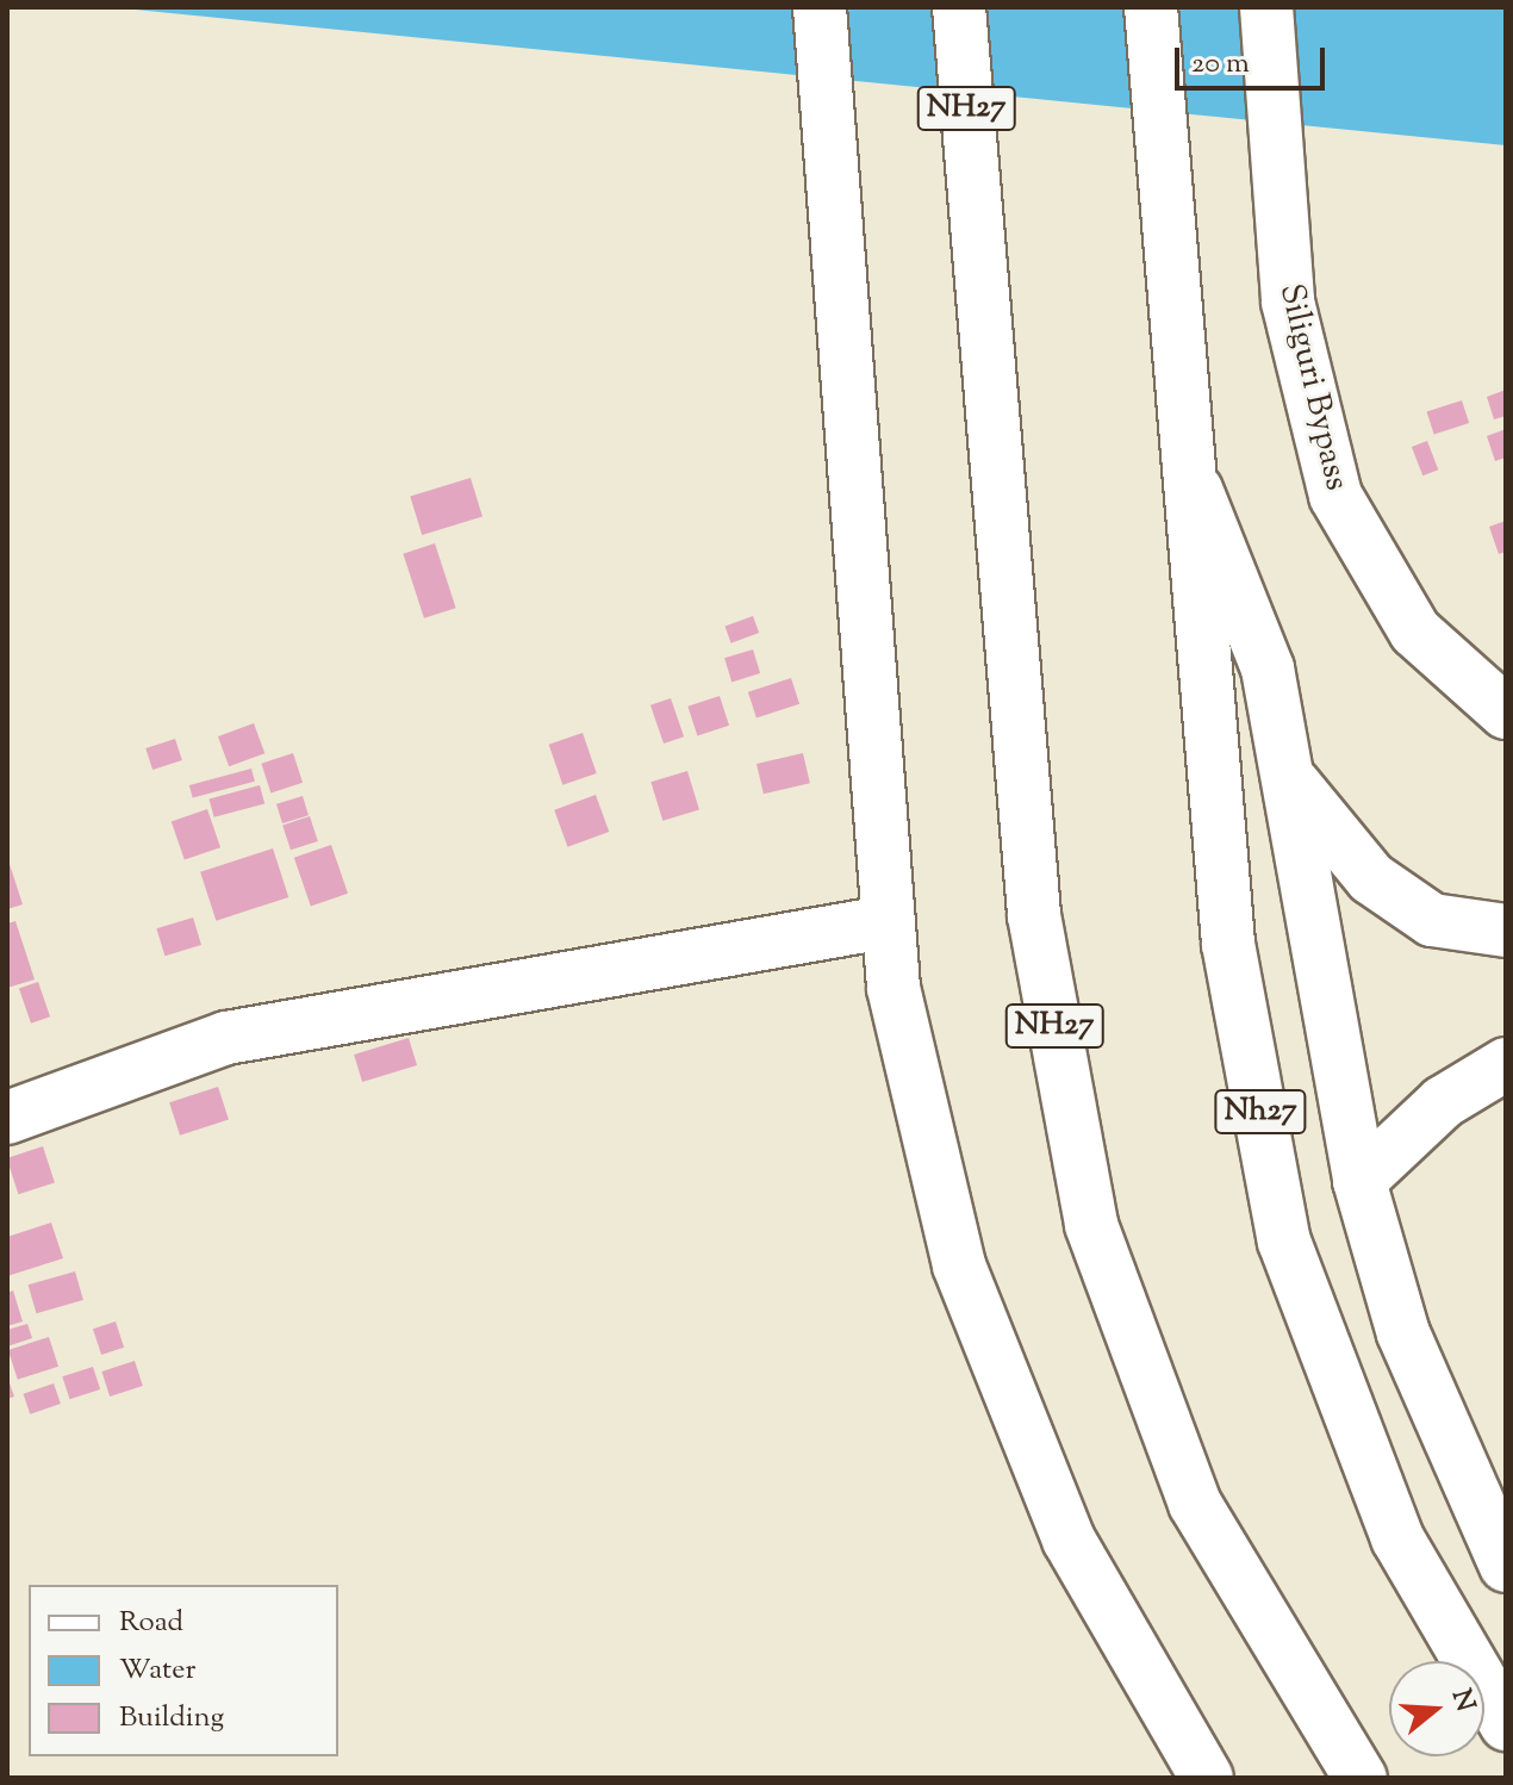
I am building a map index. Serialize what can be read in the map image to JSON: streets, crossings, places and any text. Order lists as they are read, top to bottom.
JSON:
{
  "streets": {
    "main road": ["NH27", "Siliguri Bypass", "Nh27"]
  },
  "legend": ["Road", "Water", "Building"],
  "scale_bar": "20 m",
  "north": "right"
}
